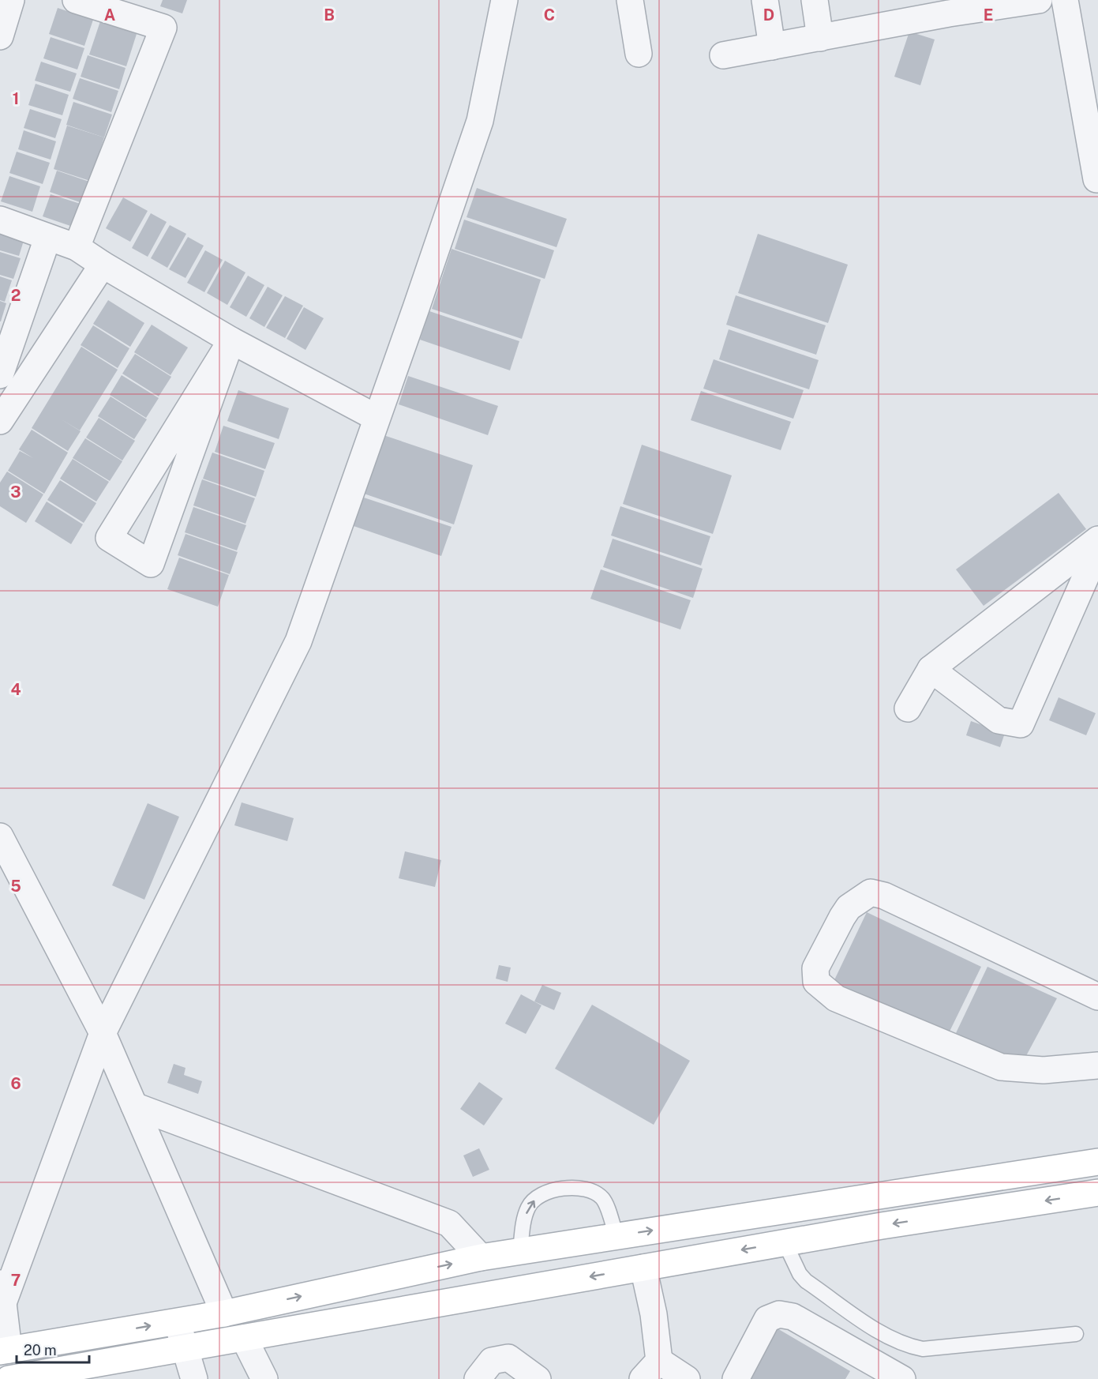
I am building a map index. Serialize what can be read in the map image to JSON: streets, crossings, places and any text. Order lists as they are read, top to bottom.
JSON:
{
  "scale_bar": "20 m",
  "grid": {
    "columns": [
      "A",
      "B",
      "C",
      "D",
      "E"
    ],
    "rows": [
      "1",
      "2",
      "3",
      "4",
      "5",
      "6",
      "7"
    ]
  }
}
